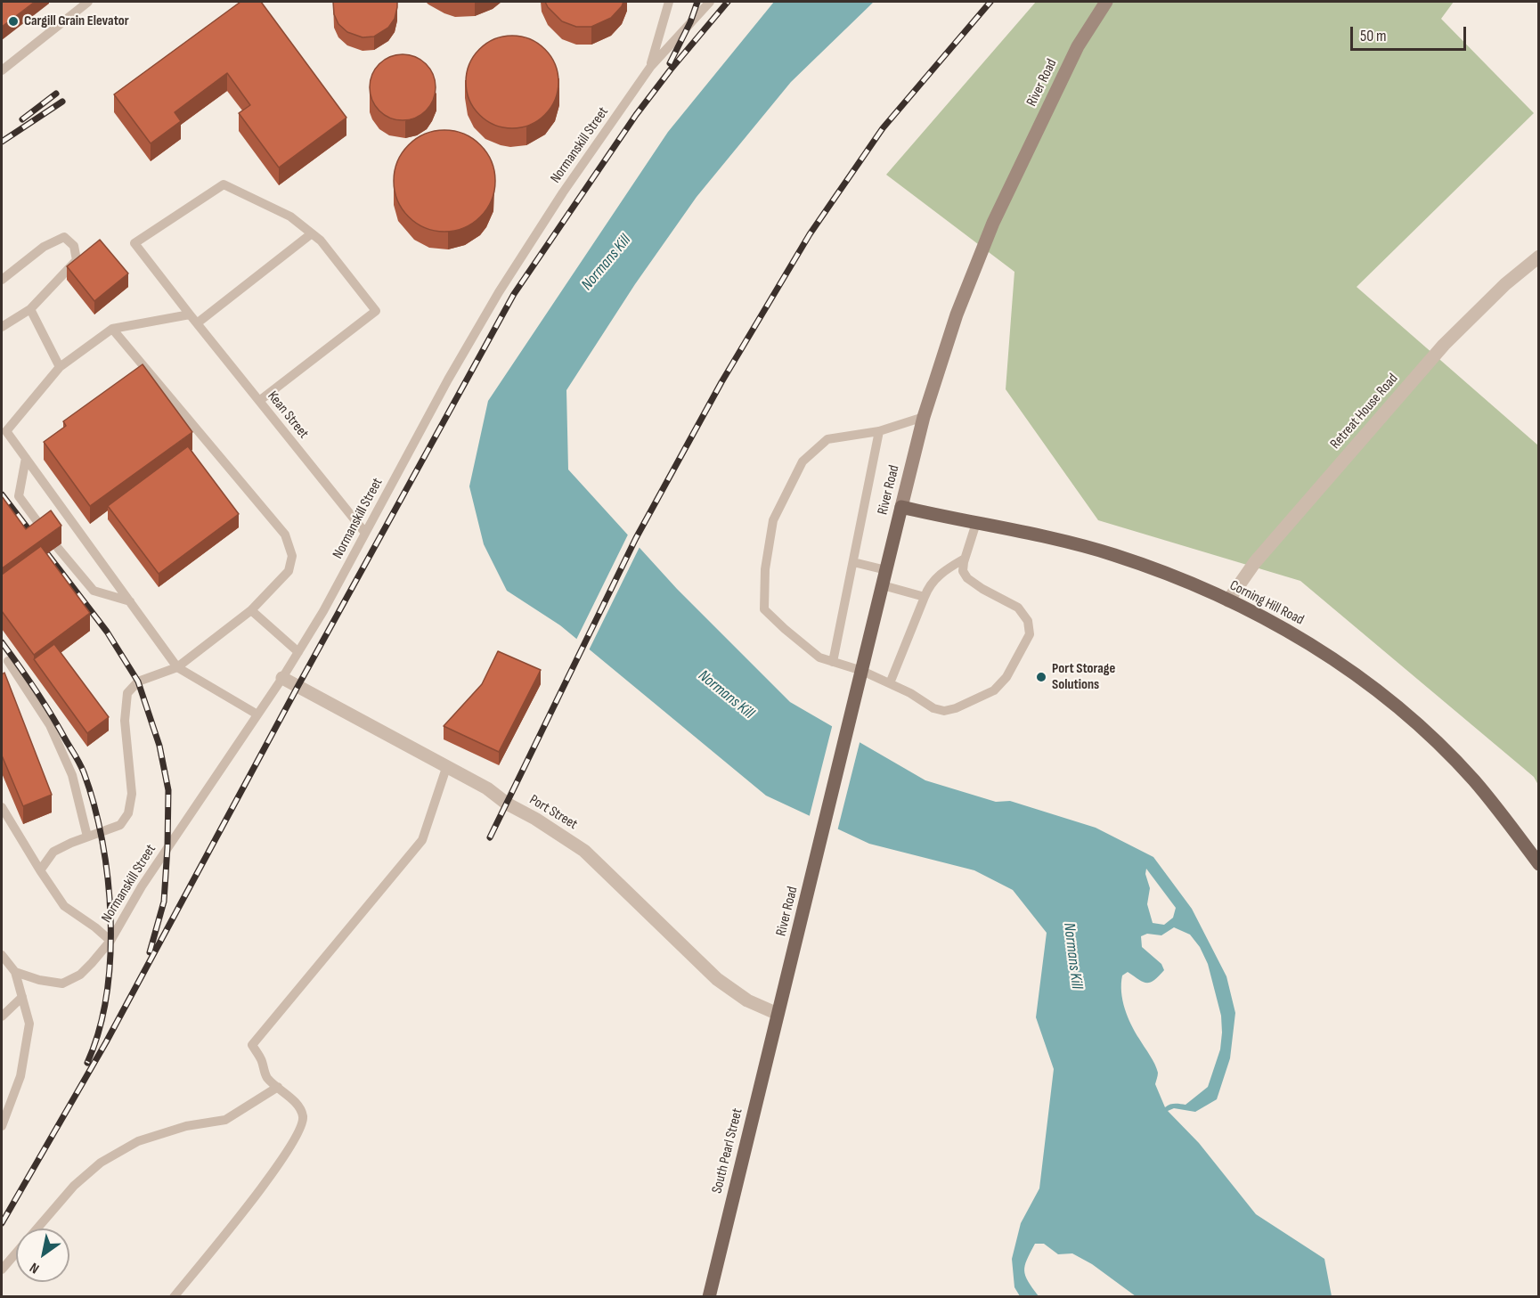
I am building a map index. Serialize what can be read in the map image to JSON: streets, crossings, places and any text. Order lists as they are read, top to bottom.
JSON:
{
  "streets": {
    "main road": ["River Road", "Corning Hill Road", "South Pearl Street"],
    "street": ["Retreat House Road", "Port Street"],
    "lane": ["Normanskill Street", "Kean Street"]
  },
  "crossings": [
    ["River Road", "Corning Hill Road"],
    ["River Road", "Port Street"],
    ["River Road", "South Pearl Street"],
    ["Normanskill Street", "Kean Street"],
    ["Normanskill Street", "Port Street"],
    ["Retreat House Road", "Corning Hill Road"],
    ["Port Street", "South Pearl Street"]
  ],
  "water": ["Normans Kill"],
  "places": ["Cargill Grain Elevator", "Port Storage Solutions"],
  "scale_bar": "50 m",
  "north": "bottom left"
}
